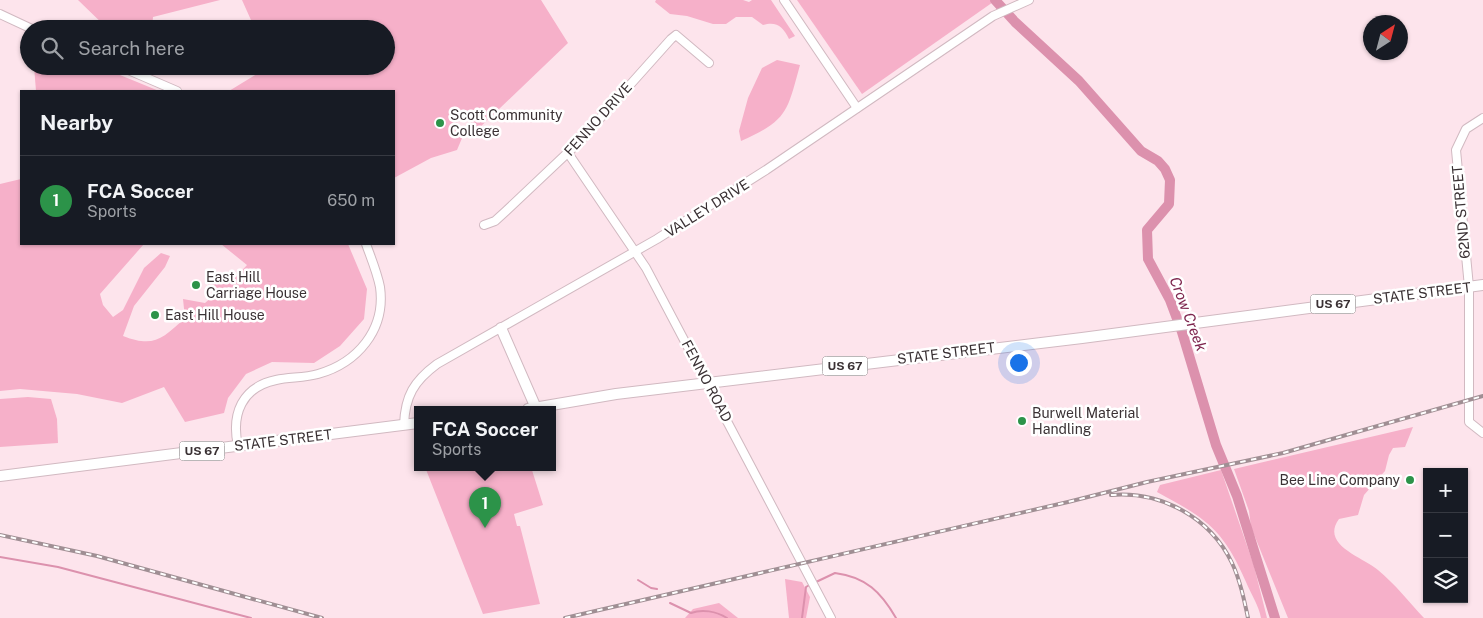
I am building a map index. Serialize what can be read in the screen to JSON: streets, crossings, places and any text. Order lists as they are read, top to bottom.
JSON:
{
  "streets": {
    "main road": ["STATE STREET", "US 67"],
    "street": [
      "FENNO DRIVE",
      "VALLEY DRIVE",
      "62ND STREET",
      "FENNO ROAD"
    ]
  },
  "crossings": [
    ["FENNO DRIVE", "FENNO ROAD"],
    ["VALLEY DRIVE", "STATE STREET"],
    ["VALLEY DRIVE", "FENNO ROAD"],
    ["62ND STREET", "STATE STREET"],
    ["STATE STREET", "FENNO ROAD"]
  ],
  "water": ["Crow Creek"],
  "places": [
    "Scott Community College",
    "East Hill Carriage House",
    "East Hill House",
    "Burwell Material Handling",
    "Bee Line Company"
  ],
  "north": "top right",
  "page": {
    "search": "Search here",
    "heading": "Nearby",
    "list": [
      {
        "mark": "1",
        "name": "FCA Soccer",
        "note": "Sports",
        "value": "650 m"
      }
    ],
    "popup": ["FCA Soccer", "Sports"],
    "map_buttons": ["+", "−"],
    "pins": "1"
  }
}
